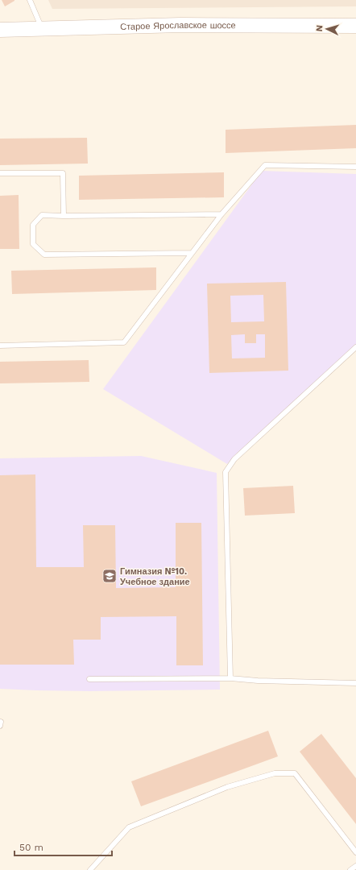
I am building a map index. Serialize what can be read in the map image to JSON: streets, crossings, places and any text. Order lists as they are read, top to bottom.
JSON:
{
  "streets": {
    "main road": ["Старое Ярославское шоссе"]
  },
  "places": {
    "school or university": ["Гимназия №10. Учебное здание"]
  },
  "scale_bar": "50 m",
  "north": "left"
}
